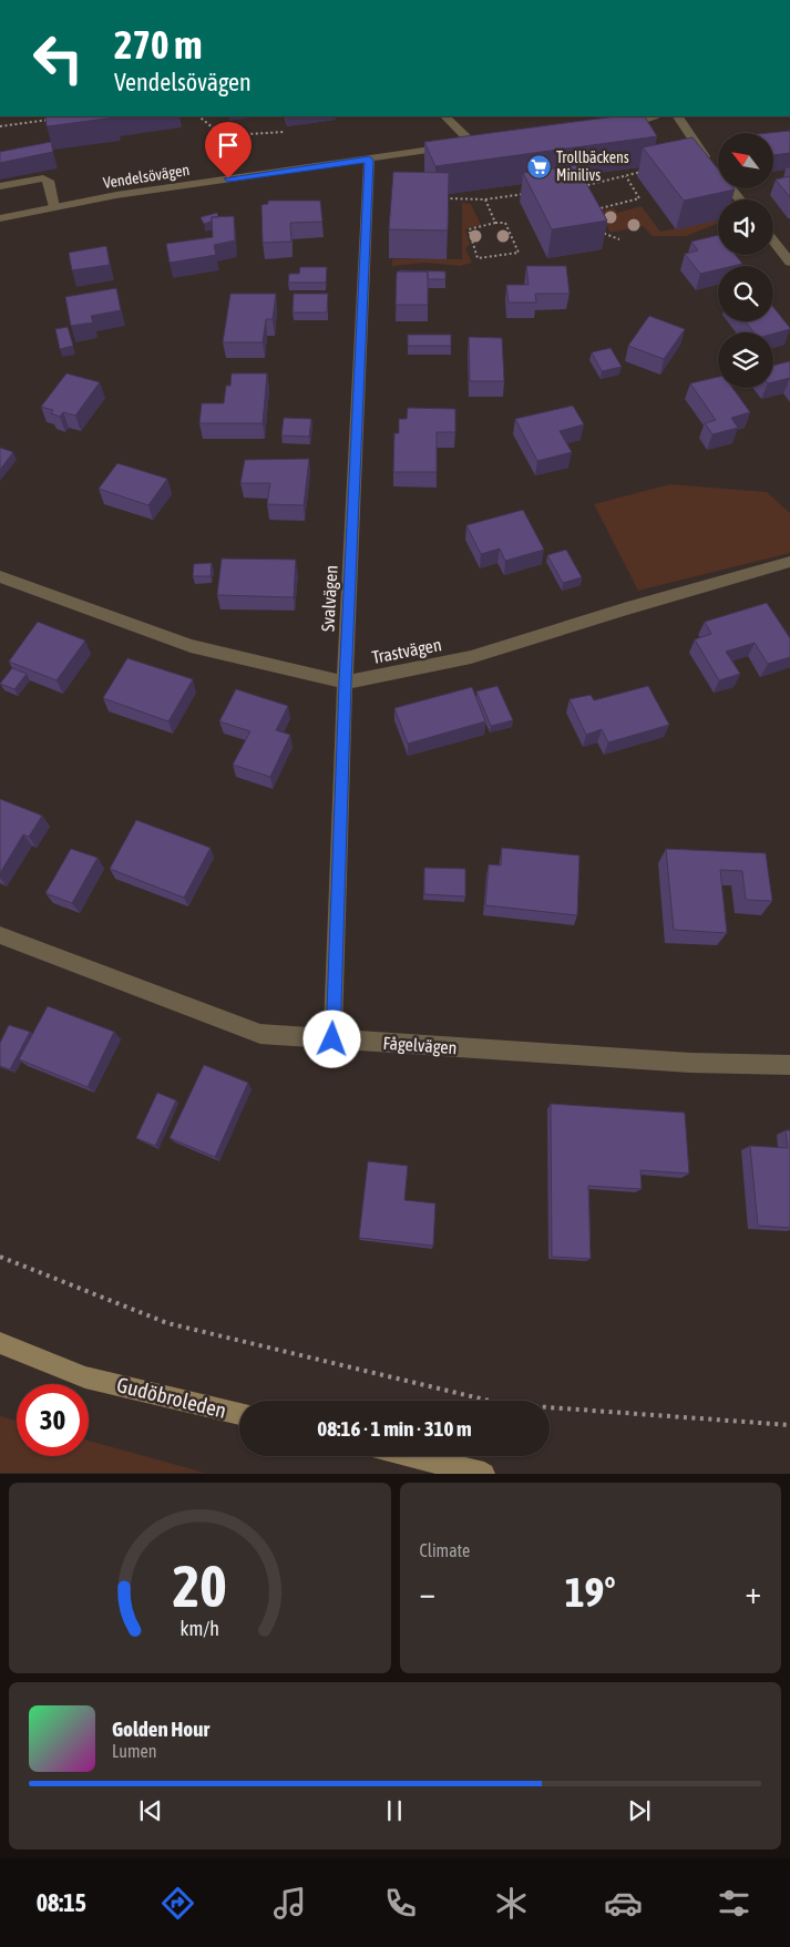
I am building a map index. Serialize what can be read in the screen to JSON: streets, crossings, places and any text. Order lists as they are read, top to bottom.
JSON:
{
  "streets": {
    "main road": ["Gudöbroleden"],
    "street": [
      "Vendelsövägen",
      "Svalvägen",
      "Trastvägen",
      "Fågelvägen"
    ]
  },
  "crossings": [
    ["Vendelsövägen", "Svalvägen"],
    ["Svalvägen", "Trastvägen"],
    ["Svalvägen", "Fågelvägen"]
  ],
  "places": {
    "supermarket": ["Trollbäckens Minilivs"]
  },
  "north": "top left",
  "page": {
    "turn": ["270 m", "Vendelsövägen"],
    "limit": "30",
    "trip": "08:16 · 1 min · 310 m",
    "tile": "Climate",
    "heat": ["−", "19°", "+"],
    "song": ["Golden Hour", "Lumen"],
    "tabs": "08:15",
    "gauge": ["20", "km/h"]
  }
}
